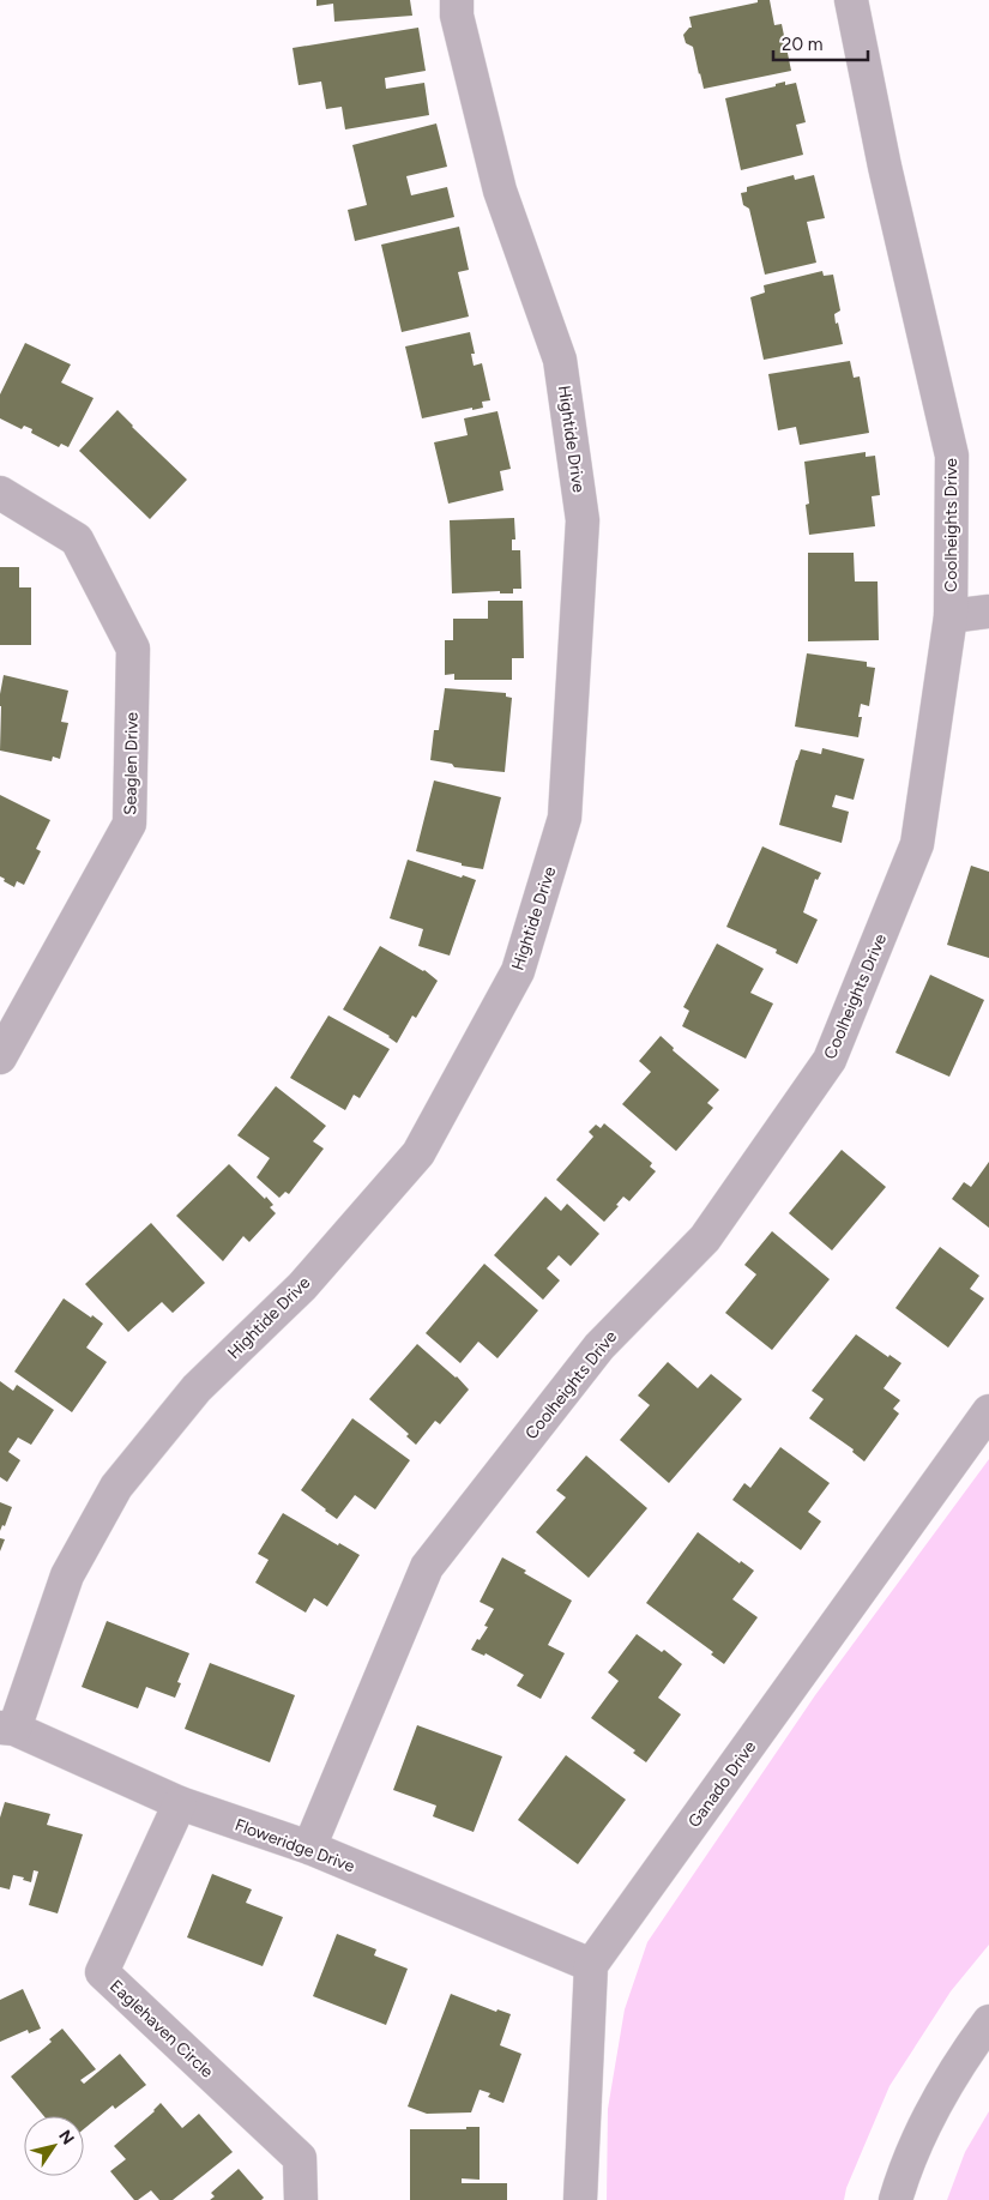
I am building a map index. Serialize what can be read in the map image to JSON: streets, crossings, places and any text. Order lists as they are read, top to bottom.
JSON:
{
  "streets": {
    "street": [
      "Hightide Drive",
      "Coolheights Drive",
      "Seaglen Drive",
      "Ganado Drive",
      "Floweridge Drive",
      "Eaglehaven Circle"
    ]
  },
  "crossings": [
    ["Hightide Drive", "Floweridge Drive"],
    ["Coolheights Drive", "Floweridge Drive"],
    ["Ganado Drive", "Floweridge Drive"],
    ["Floweridge Drive", "Eaglehaven Circle"]
  ],
  "scale_bar": "20 m",
  "north": "top right"
}
